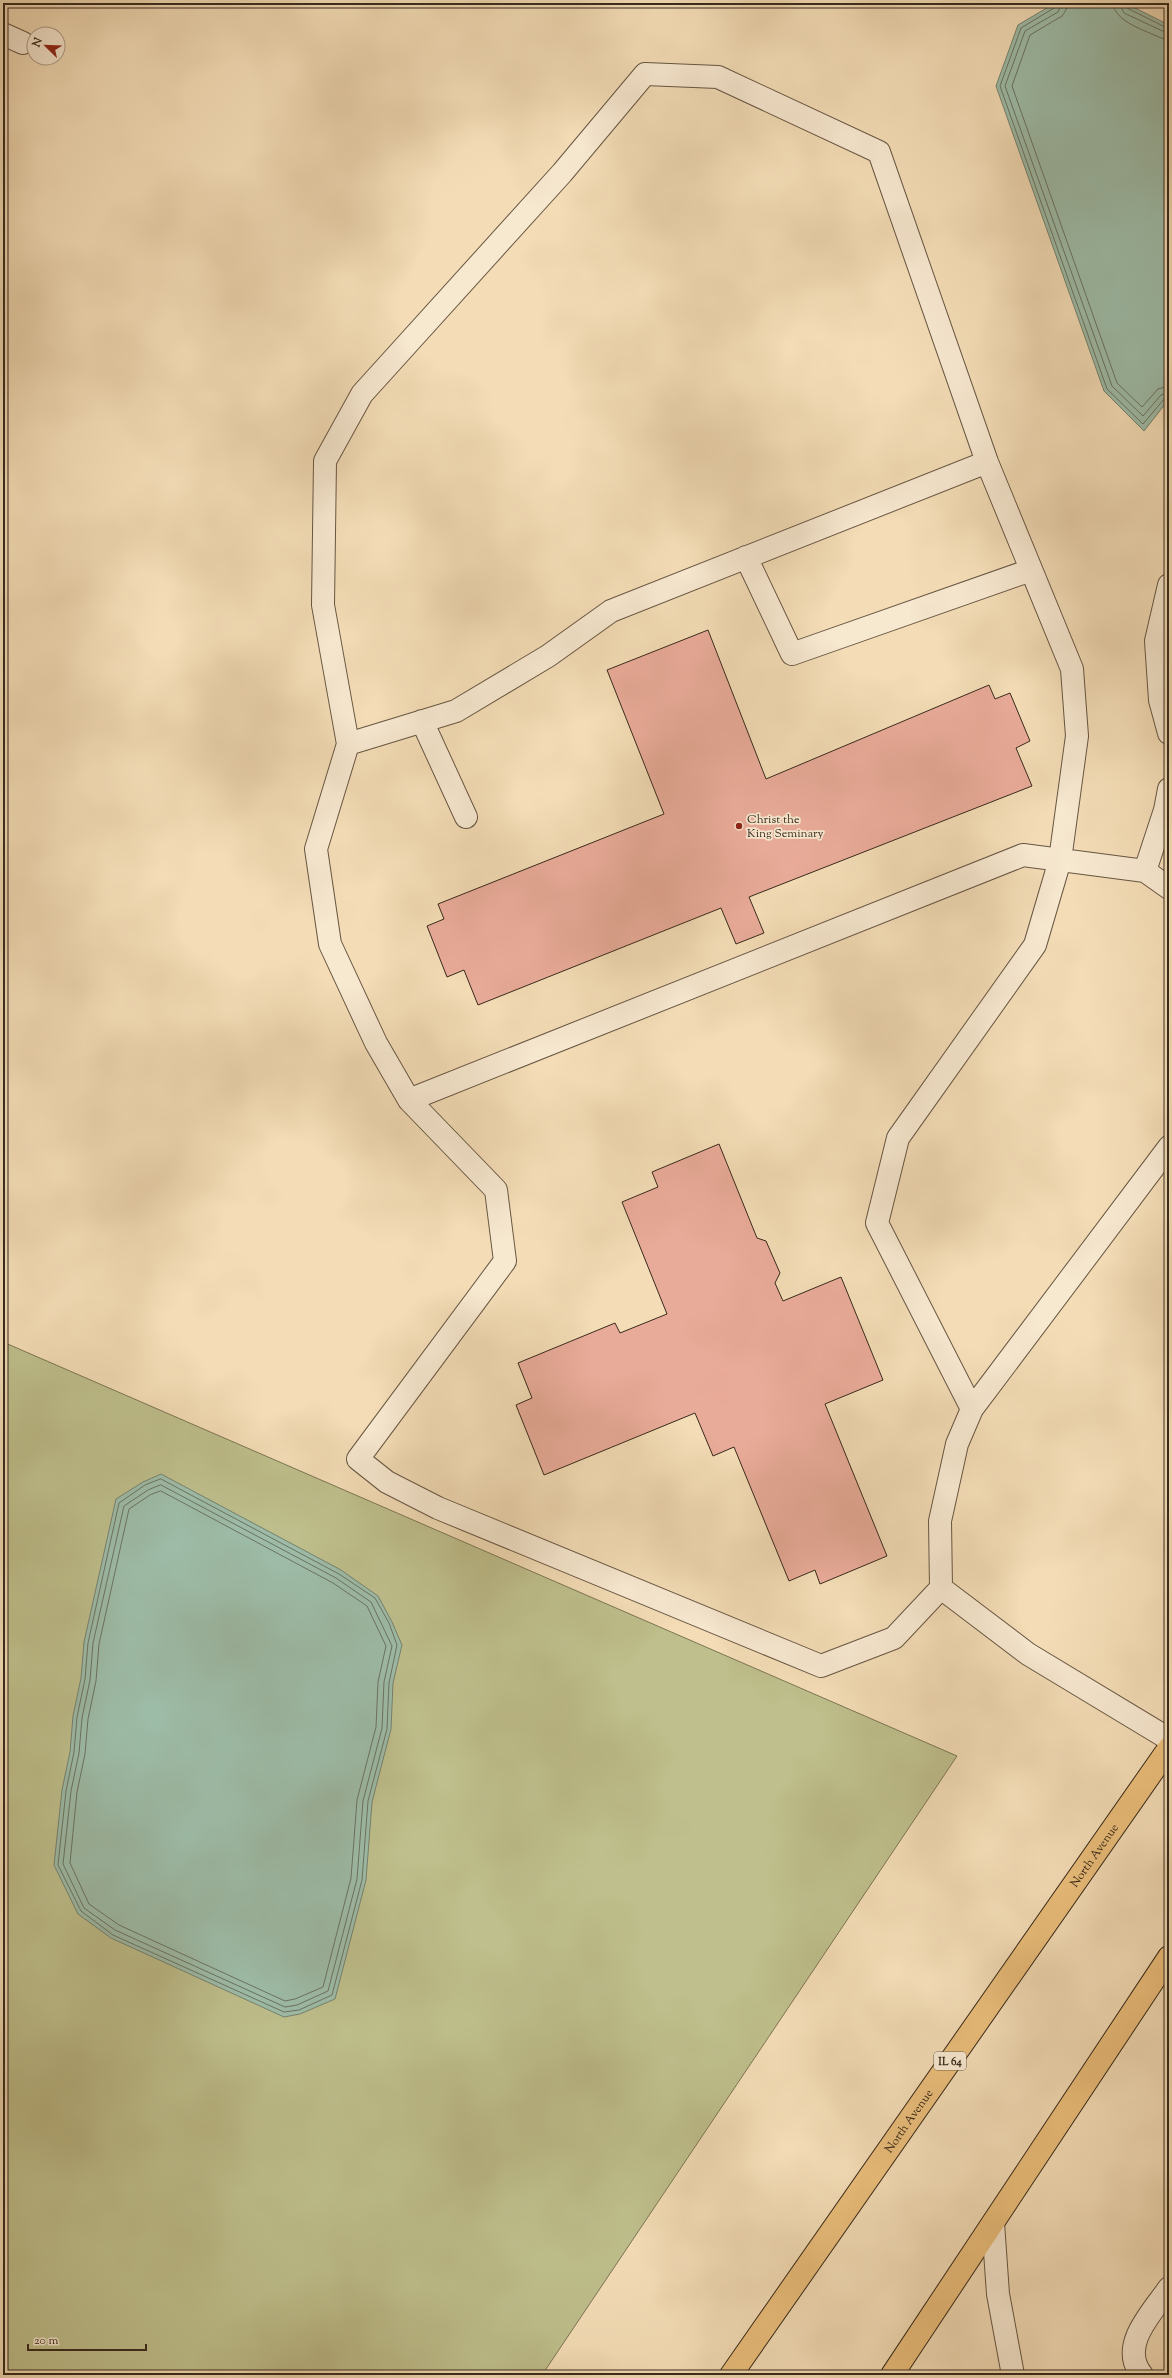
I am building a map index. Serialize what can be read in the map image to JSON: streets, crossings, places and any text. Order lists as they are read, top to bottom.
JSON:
{
  "streets": {
    "main road": ["North Avenue", "IL 64"]
  },
  "places": ["Christ the King Seminary"],
  "scale_bar": "20 m",
  "north": "top left"
}
